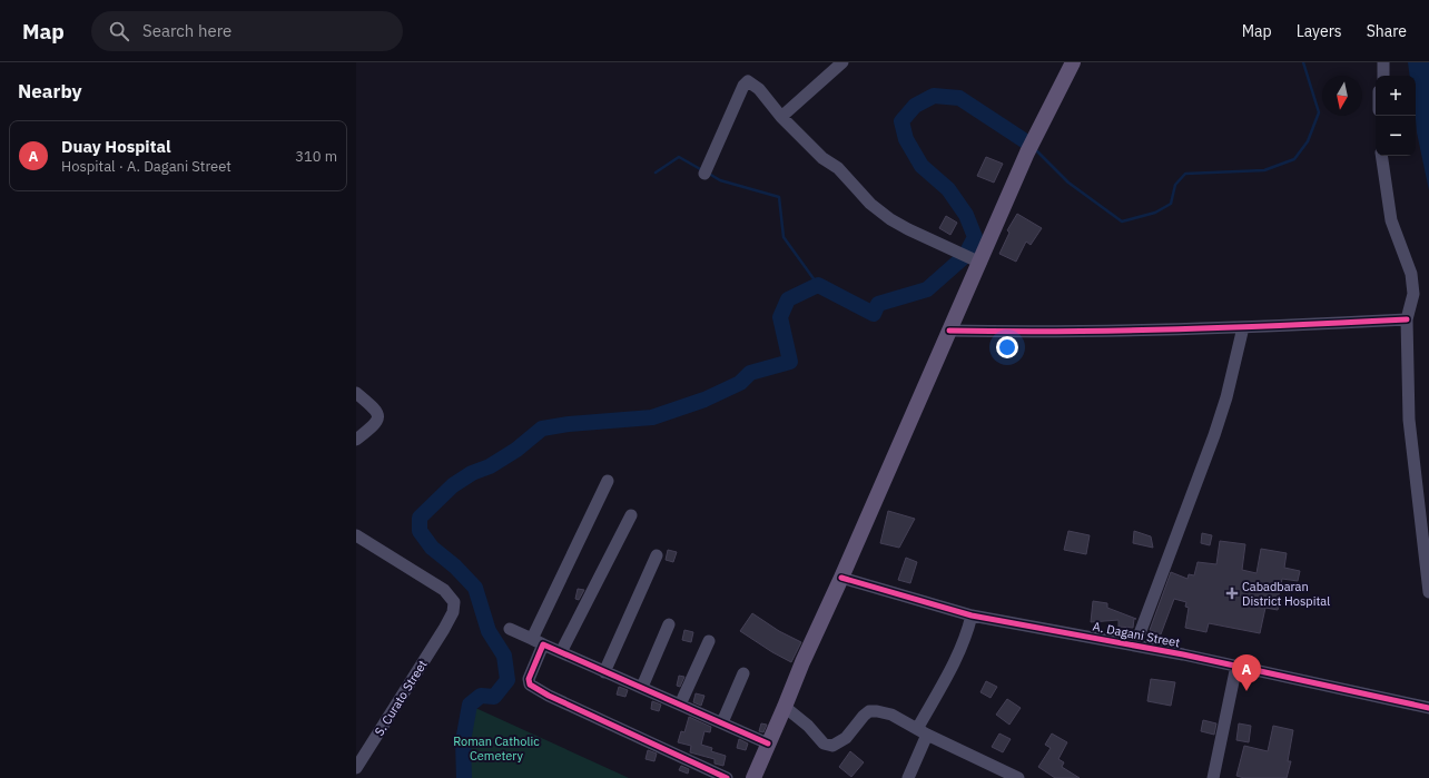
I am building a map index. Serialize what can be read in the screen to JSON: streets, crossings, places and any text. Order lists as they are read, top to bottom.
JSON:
{
  "streets": {
    "street": ["A. Dagani Street", "S. Curato Street"]
  },
  "parks": ["Roman Catholic Cemetery"],
  "places": {
    "health": ["Cabadbaran District Hospital"]
  },
  "north": "bottom",
  "page": {
    "header": "Map",
    "search": "Search here",
    "nav": ["Map", "Layers", "Share"],
    "heading": "Nearby",
    "map_buttons": ["+", "−"],
    "list": [
      {
        "mark": "A",
        "name": "Duay Hospital",
        "note": "Hospital · A. Dagani Street",
        "value": "310 m"
      }
    ],
    "pins": "A"
  }
}
